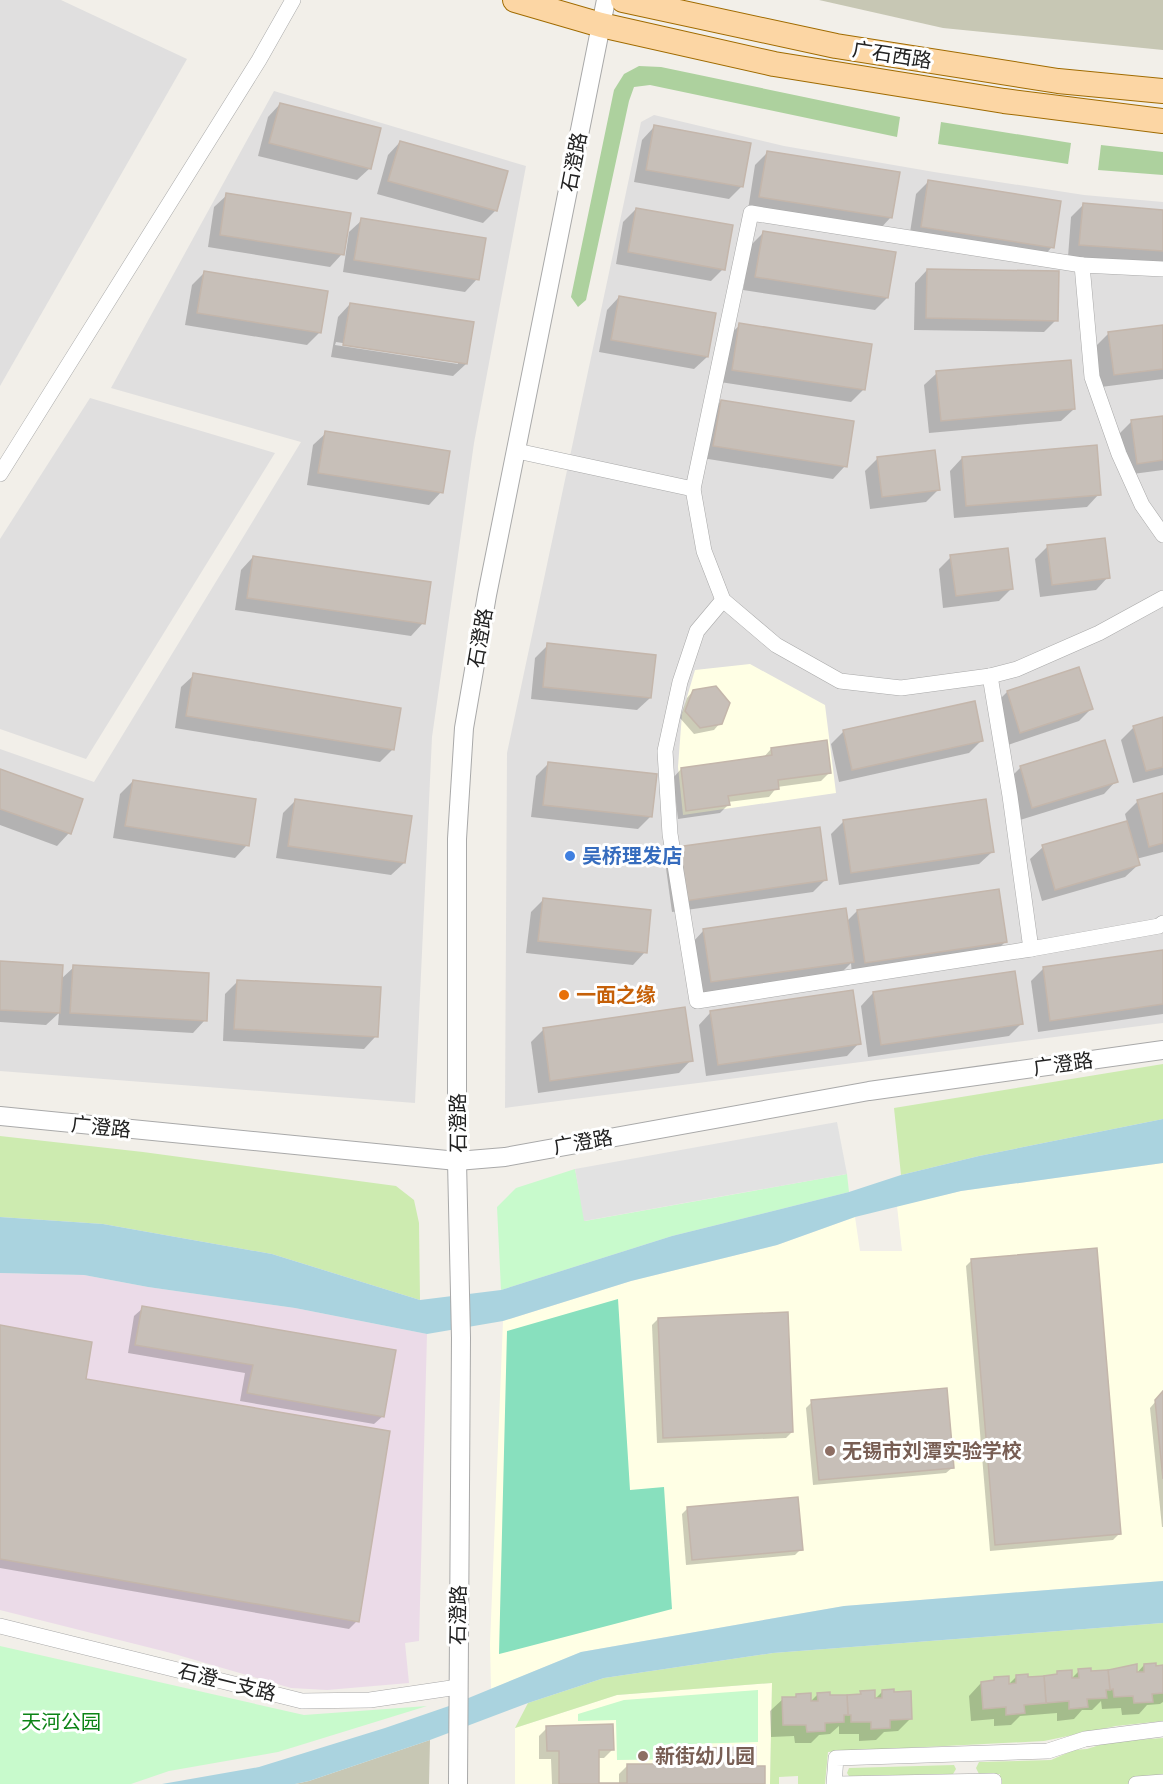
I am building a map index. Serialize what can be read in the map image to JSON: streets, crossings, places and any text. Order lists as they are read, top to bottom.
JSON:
{
  "streets": {
    "main road": ["广石西路"],
    "street": ["石澄路", "广澄路", "石澄一支路"]
  },
  "crossings": [
    ["石澄路", "广澄路"],
    ["石澄路", "石澄一支路"]
  ],
  "parks": ["天河公园"],
  "places": [
    "吴桥理发店",
    "一面之缘",
    "无锡市刘潭实验学校",
    "新街幼儿园"
  ]
}
